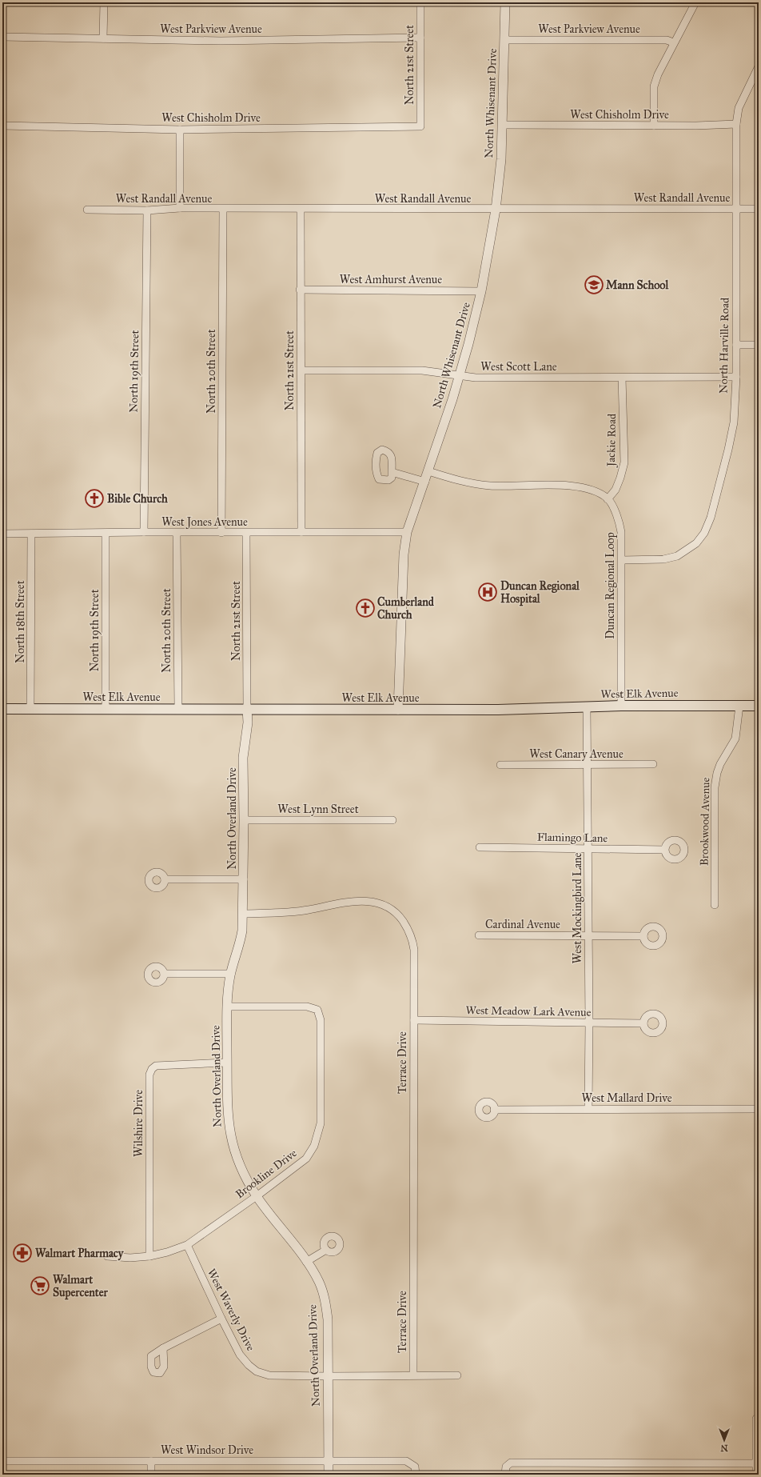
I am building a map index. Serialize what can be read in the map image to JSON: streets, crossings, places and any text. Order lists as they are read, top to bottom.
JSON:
{
  "streets": {
    "main road": ["West Elk Avenue"],
    "street": [
      "West Parkview Avenue",
      "North 21st Street",
      "North Whisenant Drive",
      "West Chisholm Drive",
      "West Randall Avenue",
      "West Amhurst Avenue",
      "North Harville Road",
      "West Scott Lane",
      "North 19th Street",
      "North 20th Street",
      "Jackie Road",
      "West Jones Avenue",
      "Duncan Regional Loop",
      "North 18th Street",
      "West Canary Avenue",
      "West Lynn Street",
      "North Overland Drive",
      "Brookwood Avenue",
      "Flamingo Lane",
      "West Mockingbird Lane",
      "Cardinal Avenue",
      "West Meadow Lark Avenue",
      "Terrace Drive",
      "West Mallard Drive",
      "Wilshire Drive",
      "Brookline Drive",
      "West Waverly Drive",
      "West Windsor Drive"
    ]
  },
  "crossings": [
    ["West Parkview Avenue", "North 21st Street"],
    ["West Parkview Avenue", "North Whisenant Drive"],
    ["North 21st Street", "West Chisholm Drive"],
    ["North 21st Street", "West Randall Avenue"],
    ["North 21st Street", "West Amhurst Avenue"],
    ["North 21st Street", "West Scott Lane"],
    ["North 21st Street", "West Jones Avenue"],
    ["North 21st Street", "West Elk Avenue"],
    ["North 21st Street", "North Overland Drive"],
    ["North Whisenant Drive", "West Chisholm Drive"],
    ["North Whisenant Drive", "West Randall Avenue"],
    ["North Whisenant Drive", "West Amhurst Avenue"],
    ["North Whisenant Drive", "West Scott Lane"],
    ["North Whisenant Drive", "West Jones Avenue"],
    ["North Whisenant Drive", "West Elk Avenue"],
    ["West Chisholm Drive", "North Harville Road"],
    ["West Randall Avenue", "North Harville Road"],
    ["West Randall Avenue", "North 19th Street"],
    ["West Randall Avenue", "North 20th Street"],
    ["North Harville Road", "West Scott Lane"],
    ["North Harville Road", "Duncan Regional Loop"],
    ["West Scott Lane", "Jackie Road"],
    ["North 19th Street", "West Jones Avenue"],
    ["North 19th Street", "West Elk Avenue"],
    ["North 20th Street", "West Jones Avenue"],
    ["North 20th Street", "West Elk Avenue"],
    ["Jackie Road", "Duncan Regional Loop"],
    ["West Jones Avenue", "North 18th Street"],
    ["Duncan Regional Loop", "West Elk Avenue"],
    ["North 18th Street", "West Elk Avenue"],
    ["West Elk Avenue", "North Overland Drive"],
    ["West Elk Avenue", "Brookwood Avenue"],
    ["West Elk Avenue", "West Mockingbird Lane"],
    ["West Canary Avenue", "West Mockingbird Lane"],
    ["West Lynn Street", "North Overland Drive"],
    ["North Overland Drive", "Terrace Drive"],
    ["North Overland Drive", "Wilshire Drive"],
    ["North Overland Drive", "Brookline Drive"],
    ["North Overland Drive", "West Waverly Drive"],
    ["North Overland Drive", "West Windsor Drive"],
    ["Flamingo Lane", "West Mockingbird Lane"],
    ["West Mockingbird Lane", "Cardinal Avenue"],
    ["West Mockingbird Lane", "West Meadow Lark Avenue"],
    ["West Mockingbird Lane", "West Mallard Drive"],
    ["West Meadow Lark Avenue", "Terrace Drive"],
    ["Terrace Drive", "West Waverly Drive"],
    ["Wilshire Drive", "Brookline Drive"],
    ["Brookline Drive", "West Waverly Drive"]
  ],
  "places": {
    "school or university": ["Mann School"],
    "church": ["Bible Church", "Cumberland Church"],
    "hospital": ["Duncan Regional Hospital"],
    "pharmacy": ["Walmart Pharmacy"],
    "supermarket": ["Walmart Supercenter"]
  },
  "north": "bottom"
}
